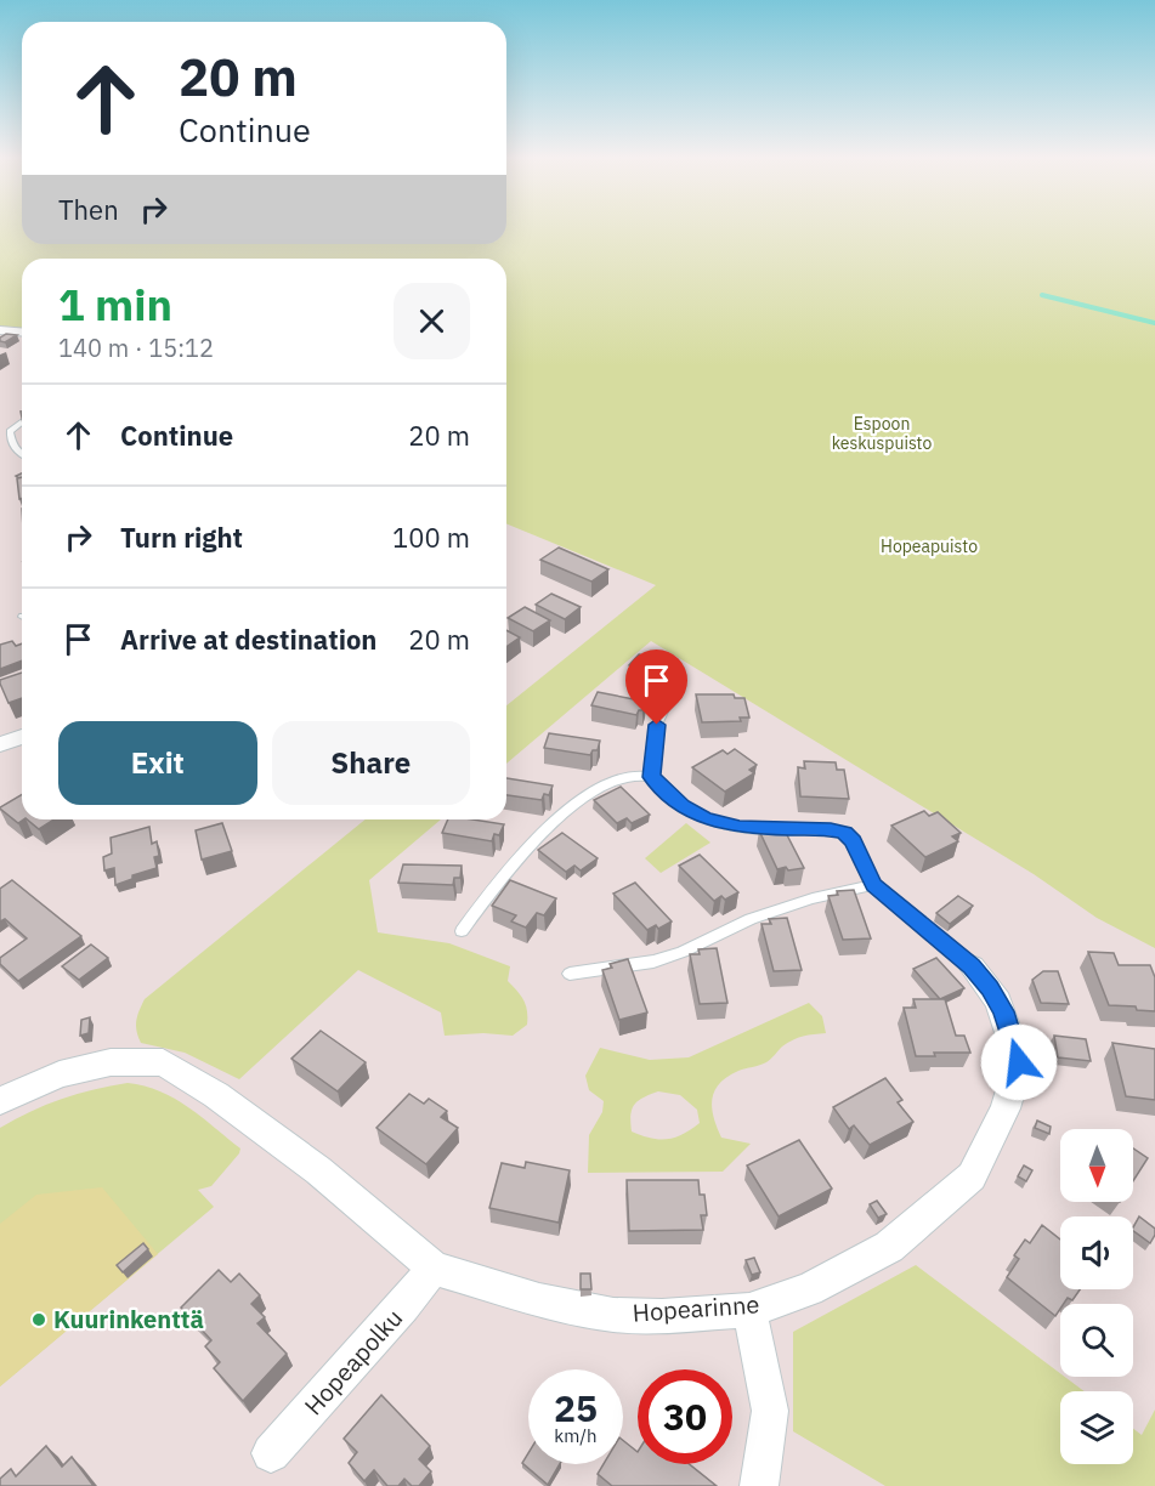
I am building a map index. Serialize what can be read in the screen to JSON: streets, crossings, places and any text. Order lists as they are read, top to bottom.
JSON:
{
  "streets": {
    "street": ["Hopearinne", "Hopeapolku"]
  },
  "crossings": [
    ["Hopearinne", "Hopeapolku"]
  ],
  "parks": ["Espoon keskuspuisto", "Hopeapuisto"],
  "places": ["Kuurinkenttä"],
  "north": "bottom",
  "page": {
    "turn": ["20 m", "Continue"],
    "then": "Then",
    "heading": ["1 min", "140 m · 15:12"],
    "list": [
      {
        "name": "Continue",
        "value": "20 m"
      },
      {
        "name": "Turn right",
        "value": "100 m"
      },
      {
        "name": "Arrive at destination",
        "value": "20 m"
      }
    ],
    "buttons": ["Exit", "Share"],
    "speed": "25 km/h",
    "limit": "30"
  }
}
